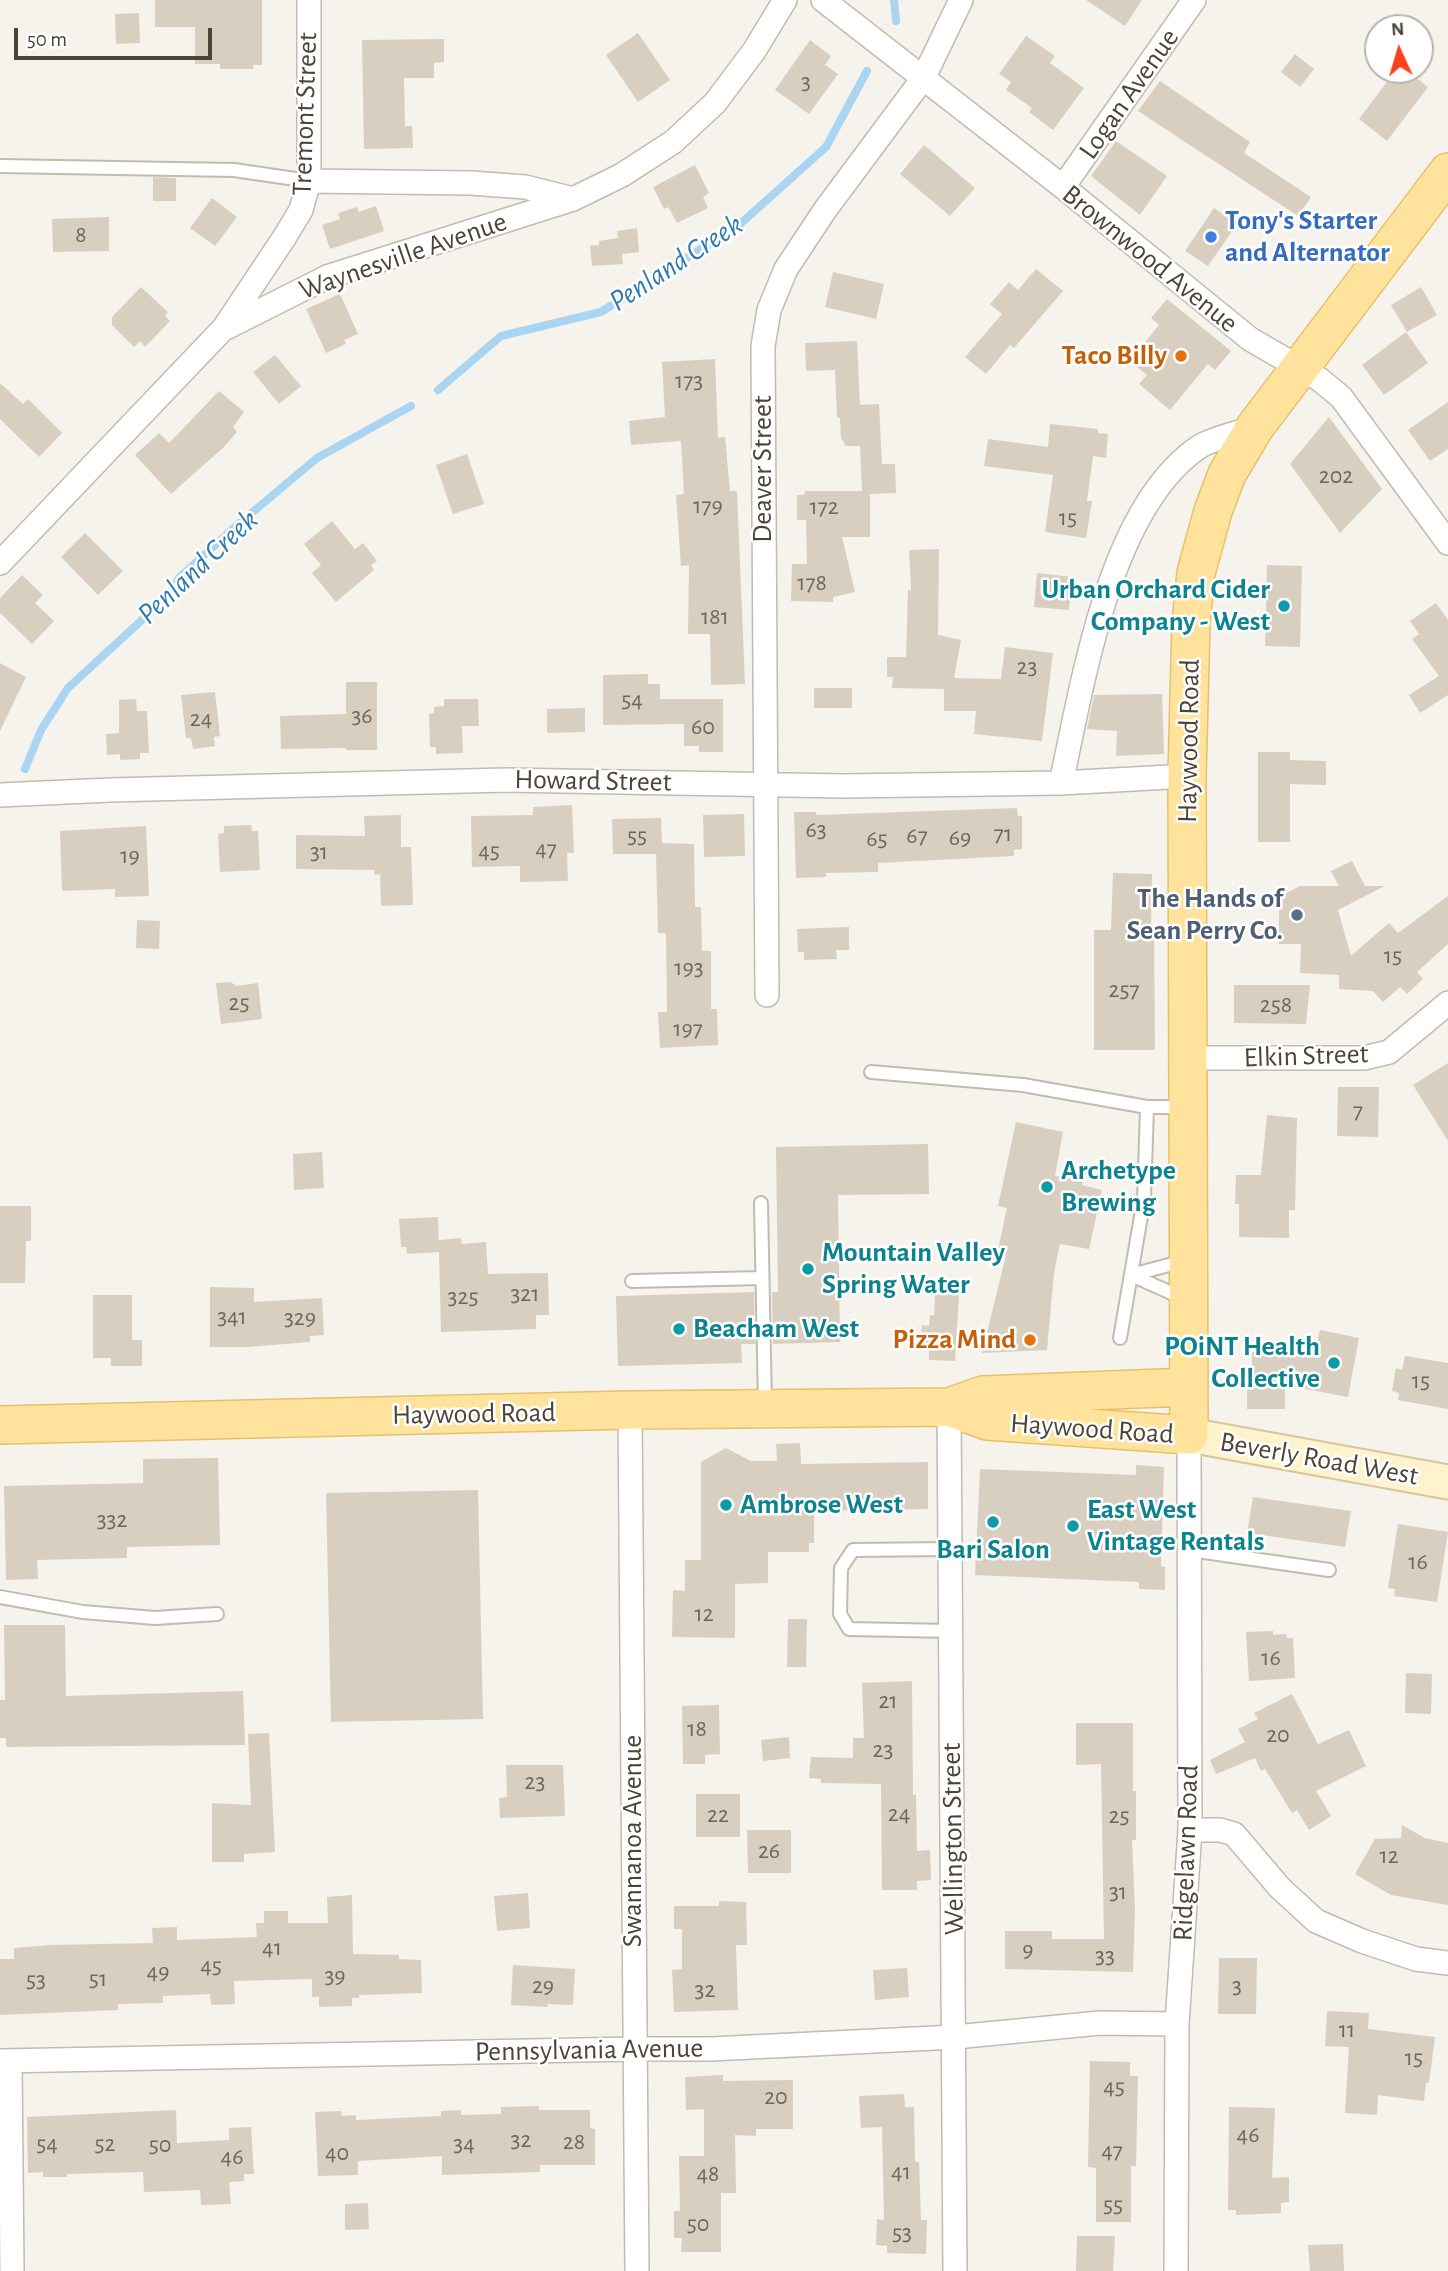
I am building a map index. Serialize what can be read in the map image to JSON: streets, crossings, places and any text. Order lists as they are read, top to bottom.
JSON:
{
  "streets": {
    "main road": ["Haywood Road"],
    "street": [
      "Logan Avenue",
      "Tremont Street",
      "Waynesville Avenue",
      "Brownwood Avenue",
      "Deaver Street",
      "Howard Street",
      "Elkin Street",
      "Beverly Road West",
      "Wellington Street",
      "Swannanoa Avenue",
      "Ridgelawn Road",
      "Pennsylvania Avenue"
    ]
  },
  "crossings": [
    ["Logan Avenue", "Brownwood Avenue"],
    ["Tremont Street", "Waynesville Avenue"],
    ["Brownwood Avenue", "Deaver Street"],
    ["Brownwood Avenue", "Haywood Road"],
    ["Deaver Street", "Howard Street"],
    ["Haywood Road", "Howard Street"],
    ["Haywood Road", "Elkin Street"],
    ["Haywood Road", "Beverly Road West"],
    ["Haywood Road", "Wellington Street"],
    ["Haywood Road", "Swannanoa Avenue"],
    ["Haywood Road", "Ridgelawn Road"],
    ["Beverly Road West", "Ridgelawn Road"],
    ["Wellington Street", "Pennsylvania Avenue"],
    ["Swannanoa Avenue", "Pennsylvania Avenue"],
    ["Ridgelawn Road", "Pennsylvania Avenue"]
  ],
  "water": ["Penland Creek"],
  "places": [
    "Tony's Starter and Alternator",
    "Taco Billy",
    "Urban Orchard Cider Company - West",
    "The Hands of Sean Perry Co.",
    "Archetype Brewing",
    "Mountain Valley Spring Water",
    "Beacham West",
    "Pizza Mind",
    "POiNT Health Collective",
    "Ambrose West",
    "Bari Salon",
    "East West Vintage Rentals"
  ],
  "house_numbers": [
    "3",
    "8",
    "173",
    "202",
    "179",
    "172",
    "15",
    "178",
    "181",
    "23",
    "54",
    "36",
    "24",
    "60",
    "63",
    "71",
    "55",
    "67",
    "69",
    "65",
    "47",
    "45",
    "31",
    "19",
    "15",
    "193",
    "257",
    "25",
    "258",
    "197",
    "7",
    "321",
    "325",
    "341",
    "329",
    "15",
    "332",
    "16",
    "12",
    "16",
    "21",
    "18",
    "20",
    "23",
    "23",
    "24",
    "22",
    "25",
    "26",
    "12",
    "31",
    "41",
    "9",
    "33",
    "45",
    "49",
    "39",
    "51",
    "53",
    "29",
    "3",
    "32",
    "11",
    "15",
    "45",
    "20",
    "46",
    "32",
    "28",
    "54",
    "52",
    "34",
    "50",
    "47",
    "40",
    "46",
    "41",
    "48",
    "55",
    "50",
    "53"
  ],
  "scale_bar": "50 m",
  "north": "top"
}
